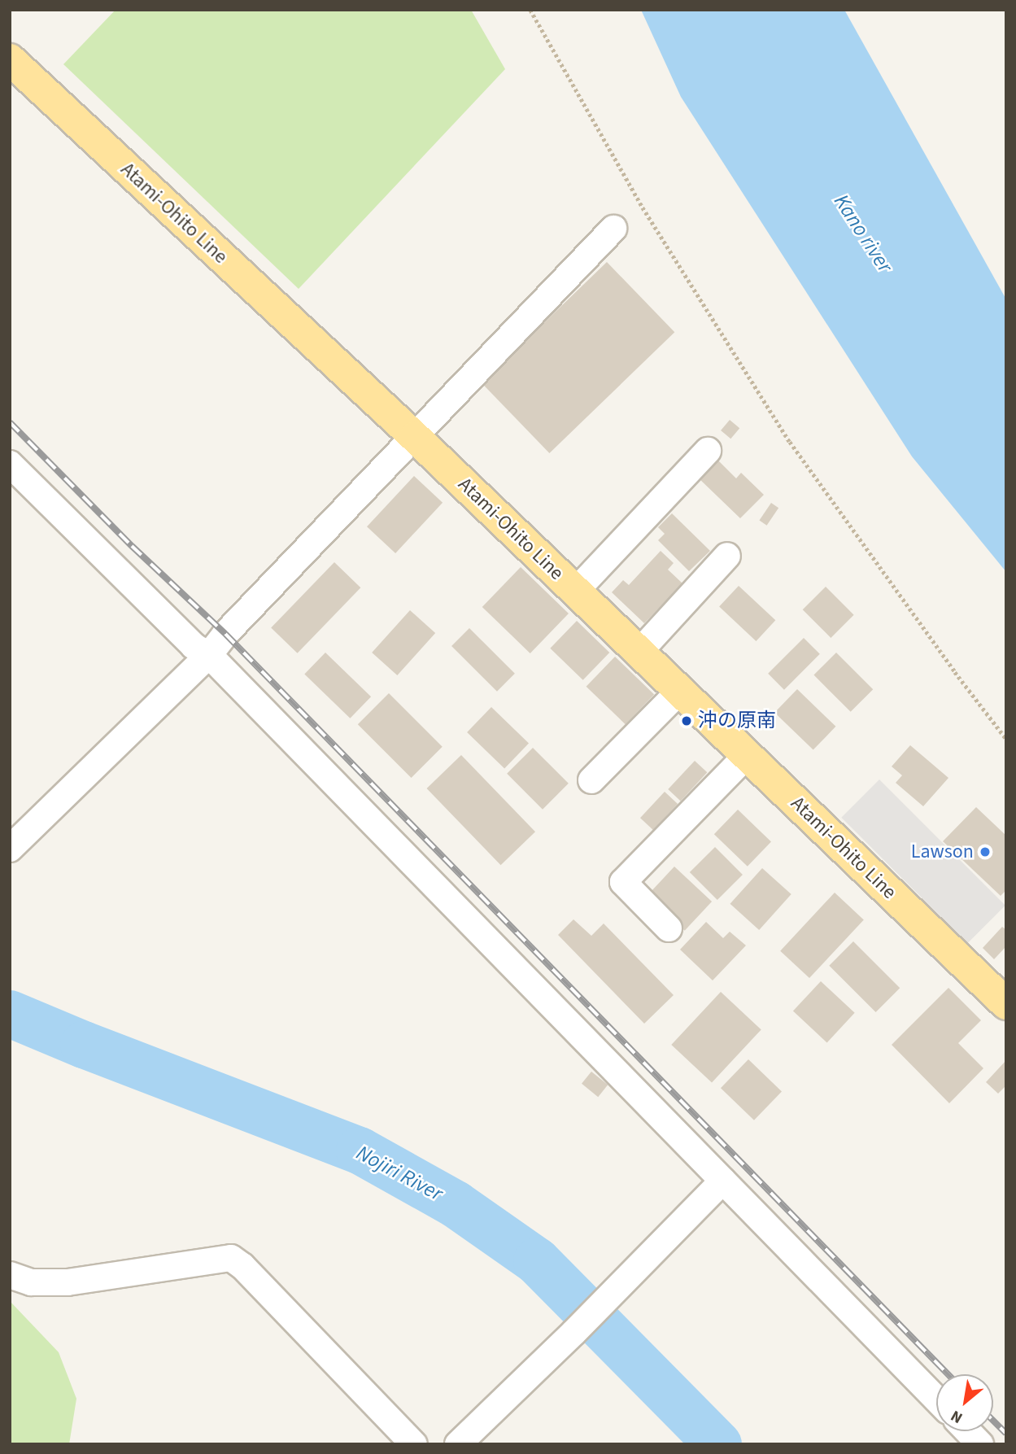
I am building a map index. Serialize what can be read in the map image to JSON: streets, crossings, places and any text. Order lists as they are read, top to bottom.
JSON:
{
  "streets": {
    "main road": ["Atami-Ohito Line"]
  },
  "water": ["Kano river", "Nojiri River"],
  "places": ["沖の原南", "Lawson"],
  "north": "bottom left"
}
